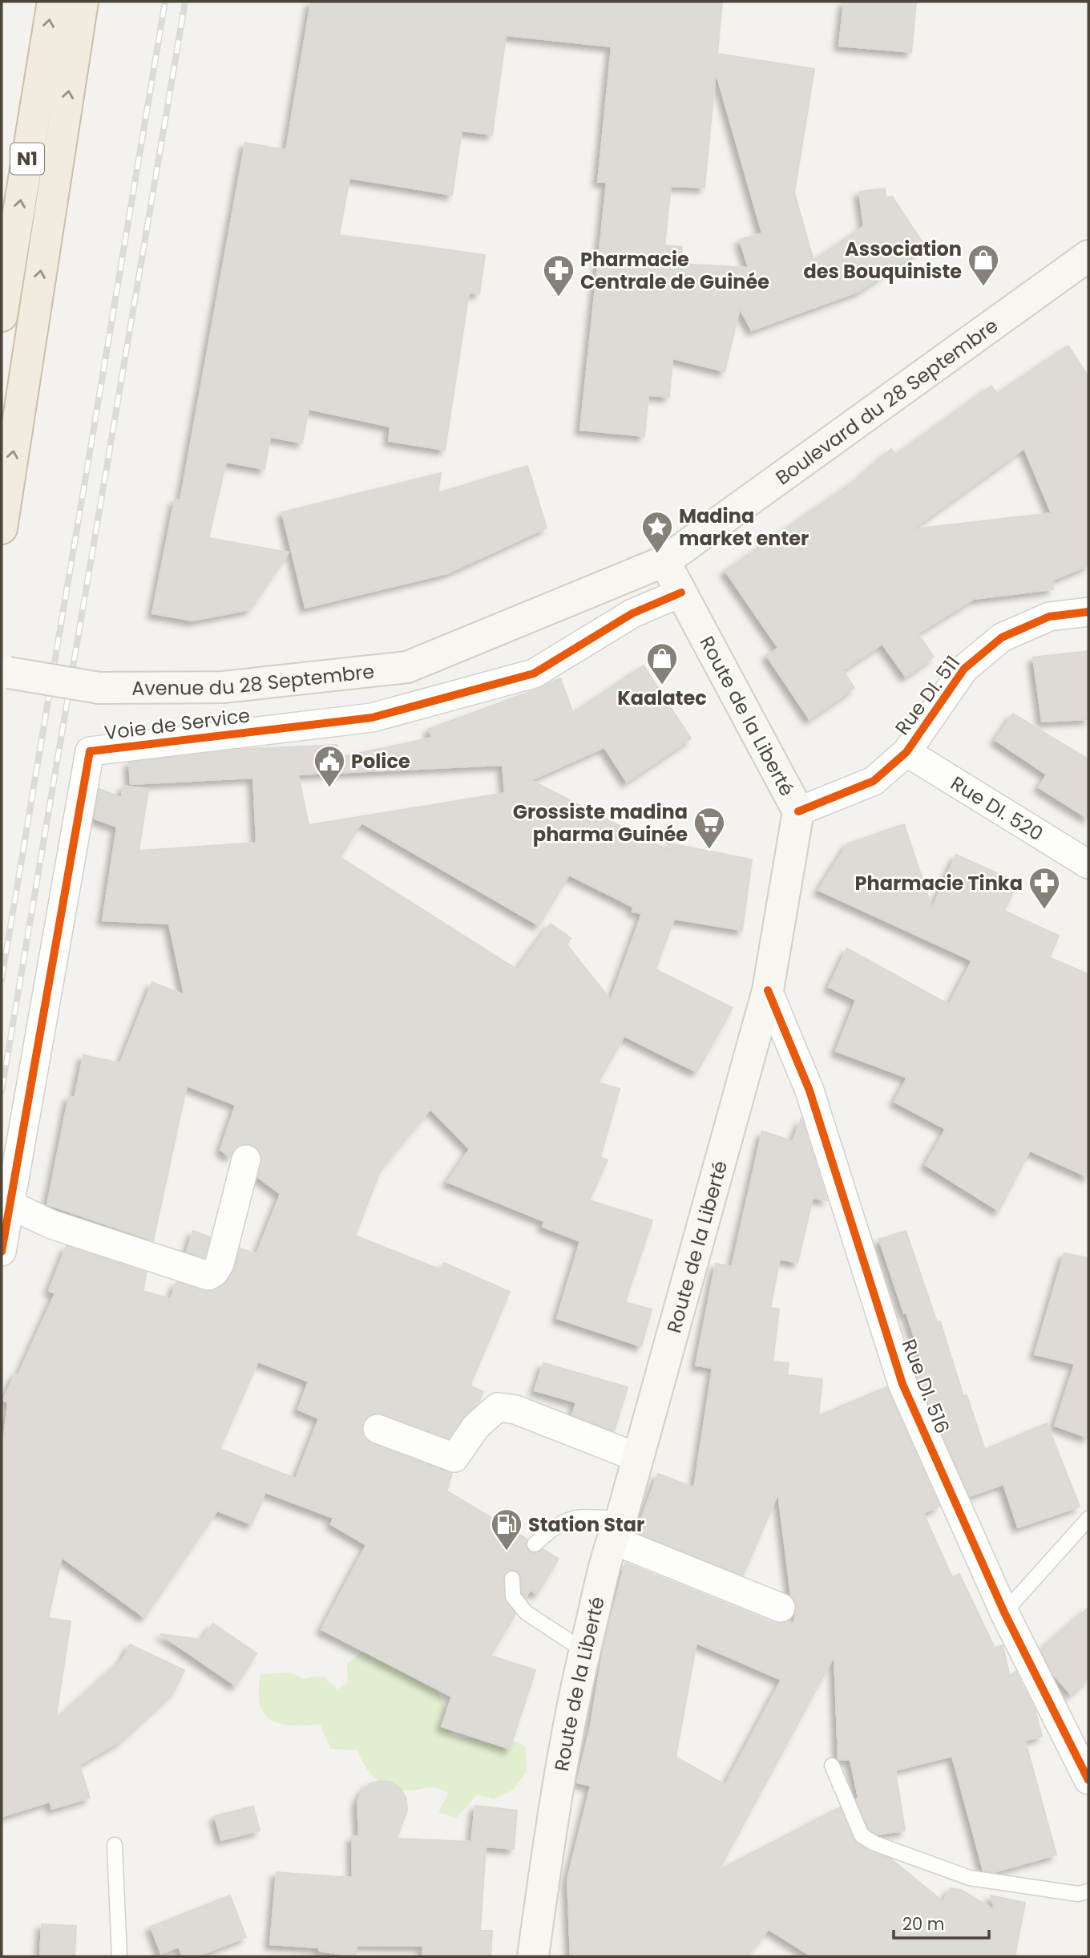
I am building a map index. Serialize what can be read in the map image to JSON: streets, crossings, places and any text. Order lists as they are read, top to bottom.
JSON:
{
  "streets": {
    "highway": ["N1"],
    "main road": ["Boulevard du 28 Septembre", "Avenue du 28 Septembre", "Route de la Liberté"],
    "street": [
      "Rue DI. 511",
      "Voie de Service",
      "Rue DI. 520",
      "Rue DI. 516"
    ]
  },
  "crossings": [
    ["Boulevard du 28 Septembre", "Avenue du 28 Septembre"],
    ["Boulevard du 28 Septembre", "Route de la Liberté"],
    ["Rue DI. 511", "Route de la Liberté"],
    ["Rue DI. 511", "Rue DI. 520"],
    ["Route de la Liberté", "Voie de Service"],
    ["Route de la Liberté", "Rue DI. 516"]
  ],
  "places": {
    "shop": ["Association des Bouquiniste", "Kaalatec"],
    "pharmacy": ["Pharmacie Centrale de Guinée", "Pharmacie Tinka"],
    "place": ["Madina market enter"],
    "public building": ["Police"],
    "supermarket": ["Grossiste madina pharma Guinée"],
    "fuel station": ["Station Star"]
  },
  "scale_bar": "20 m"
}
